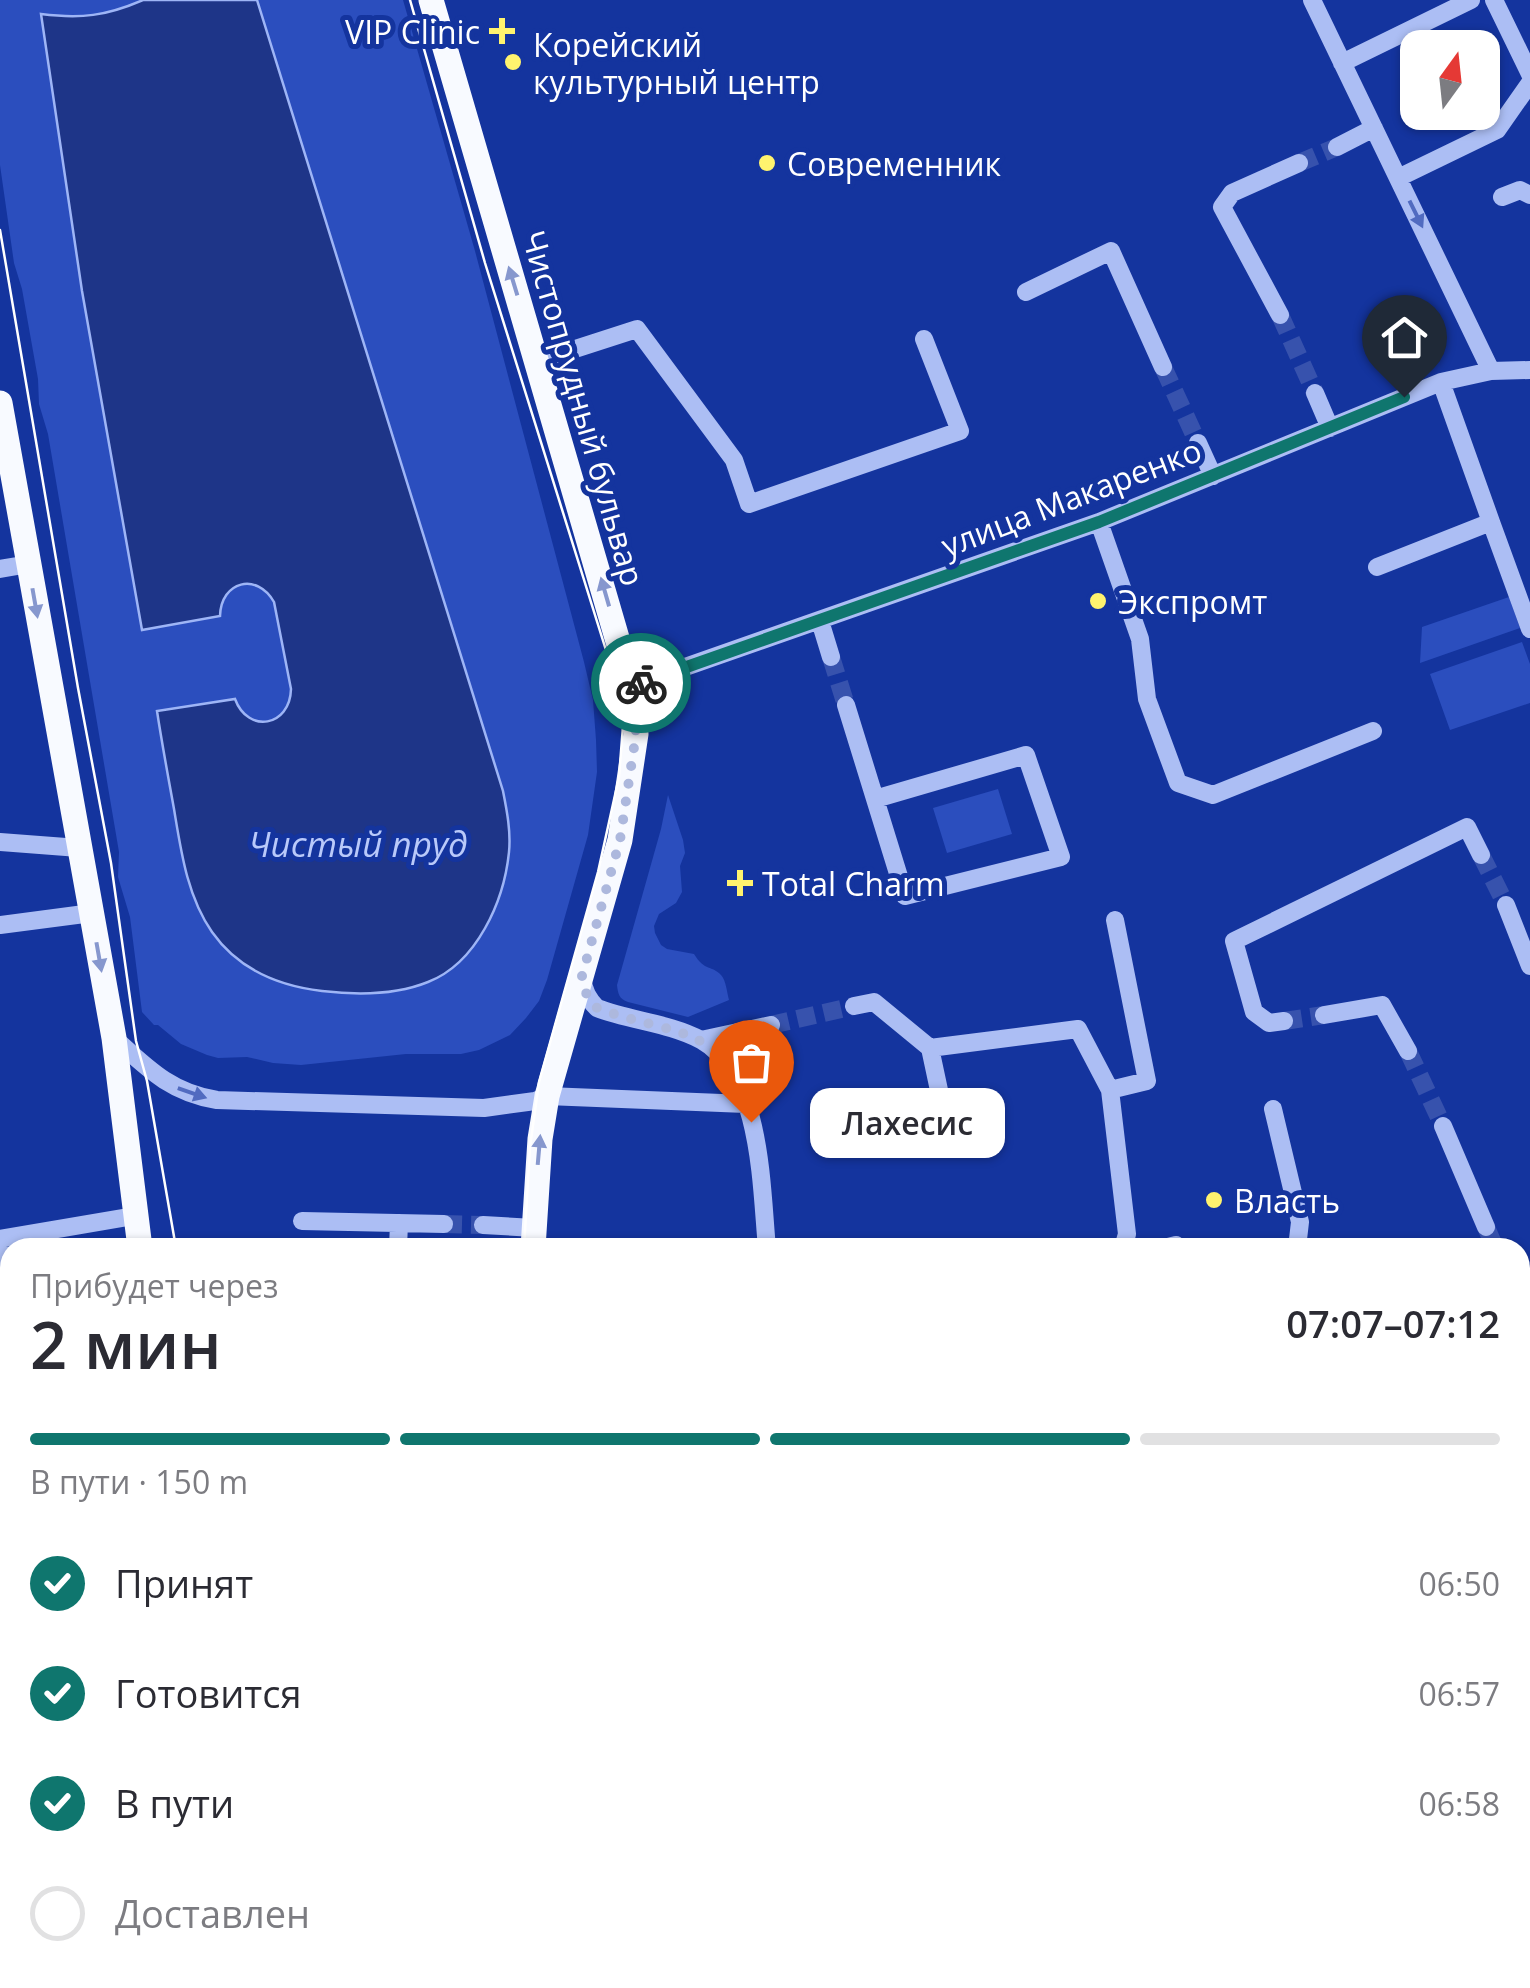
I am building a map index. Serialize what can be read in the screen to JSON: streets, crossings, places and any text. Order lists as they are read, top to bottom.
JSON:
{
  "streets": {
    "main road": ["Чистопрудный бульвар"],
    "street": ["улица Макаренко"]
  },
  "crossings": [
    ["Чистопрудный бульвар", "улица Макаренко"]
  ],
  "one_way": ["Чистопрудный бульвар"],
  "water": ["Чистый пруд"],
  "places": {
    "health": ["VIP Clinic", "Total Charm"],
    "other": [
      "Корейский культурный центр",
      "Современник",
      "Экспромт",
      "Лахесис",
      "Власть"
    ]
  },
  "north": "top",
  "page": {
    "bubble": "Лахесис",
    "heading": ["2 мин", "Прибудет через", "07:07–07:12"],
    "bar": "В пути · 150 m",
    "list": [
      ["Принят", "06:50"],
      ["Готовится", "06:57"],
      ["В пути", "06:58"],
      "Доставлен"
    ]
  }
}
